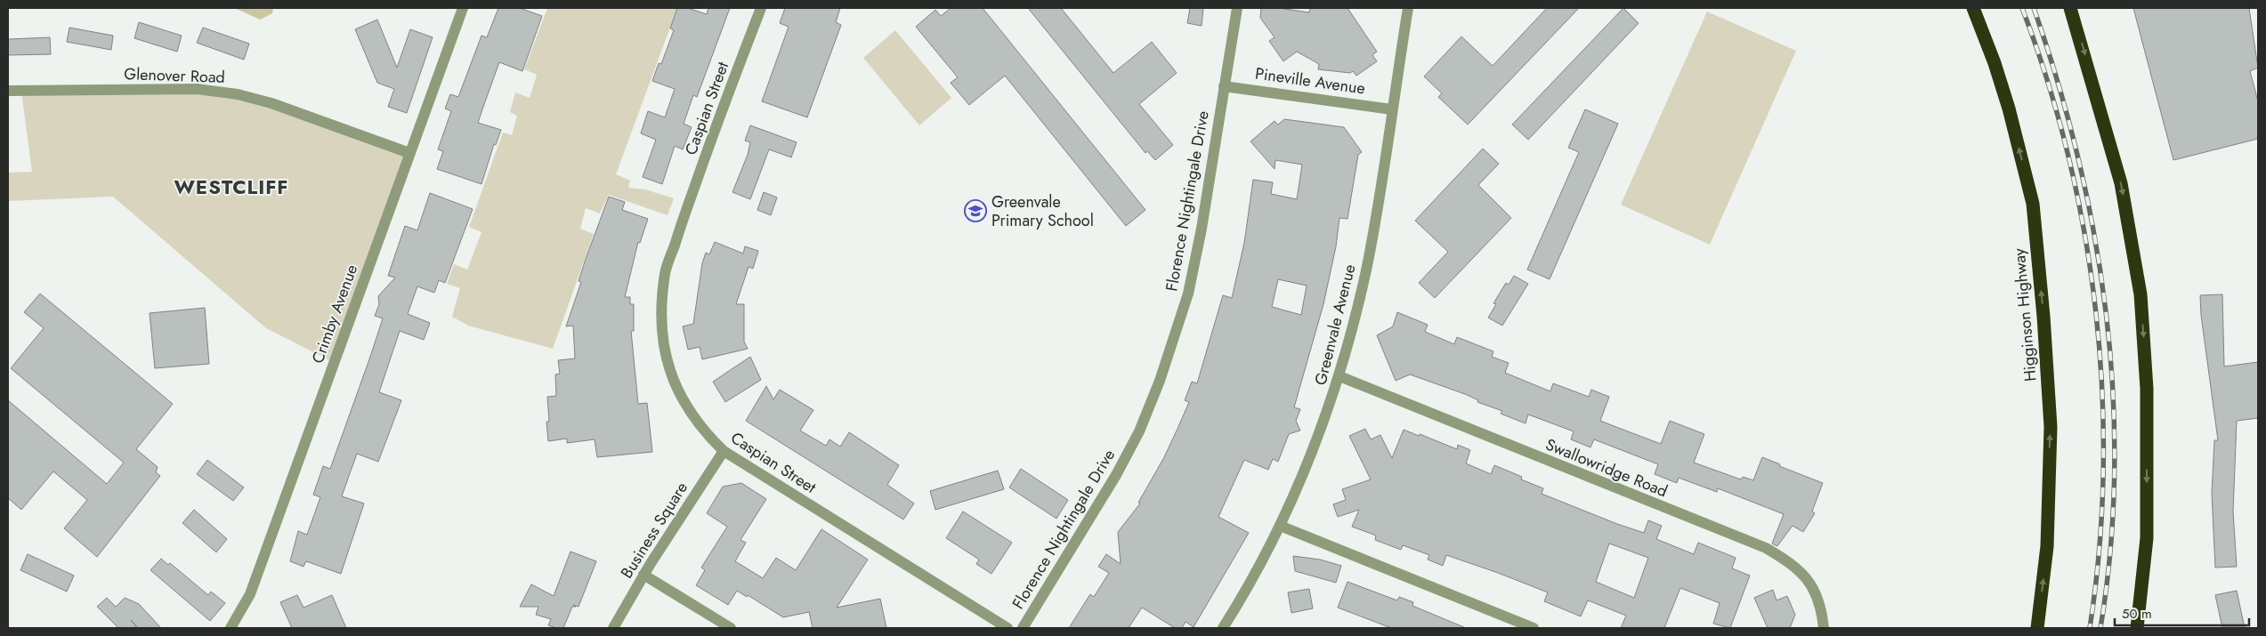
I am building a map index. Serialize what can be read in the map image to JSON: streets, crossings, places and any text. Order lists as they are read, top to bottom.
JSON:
{
  "streets": {
    "highway": ["Higginson Highway"],
    "street": [
      "Glenover Road",
      "Pineville Avenue",
      "Caspian Street",
      "Florence Nightingale Drive",
      "Crimby Avenue",
      "Greenvale Avenue",
      "Swallowridge Road",
      "Business Square"
    ]
  },
  "crossings": [
    ["Glenover Road", "Crimby Avenue"],
    ["Pineville Avenue", "Florence Nightingale Drive"],
    ["Pineville Avenue", "Greenvale Avenue"],
    ["Caspian Street", "Business Square"],
    ["Greenvale Avenue", "Swallowridge Road"]
  ],
  "districts": ["WESTCLIFF"],
  "places": {
    "school or university": ["Greenvale Primary School"]
  },
  "scale_bar": "50 m"
}
